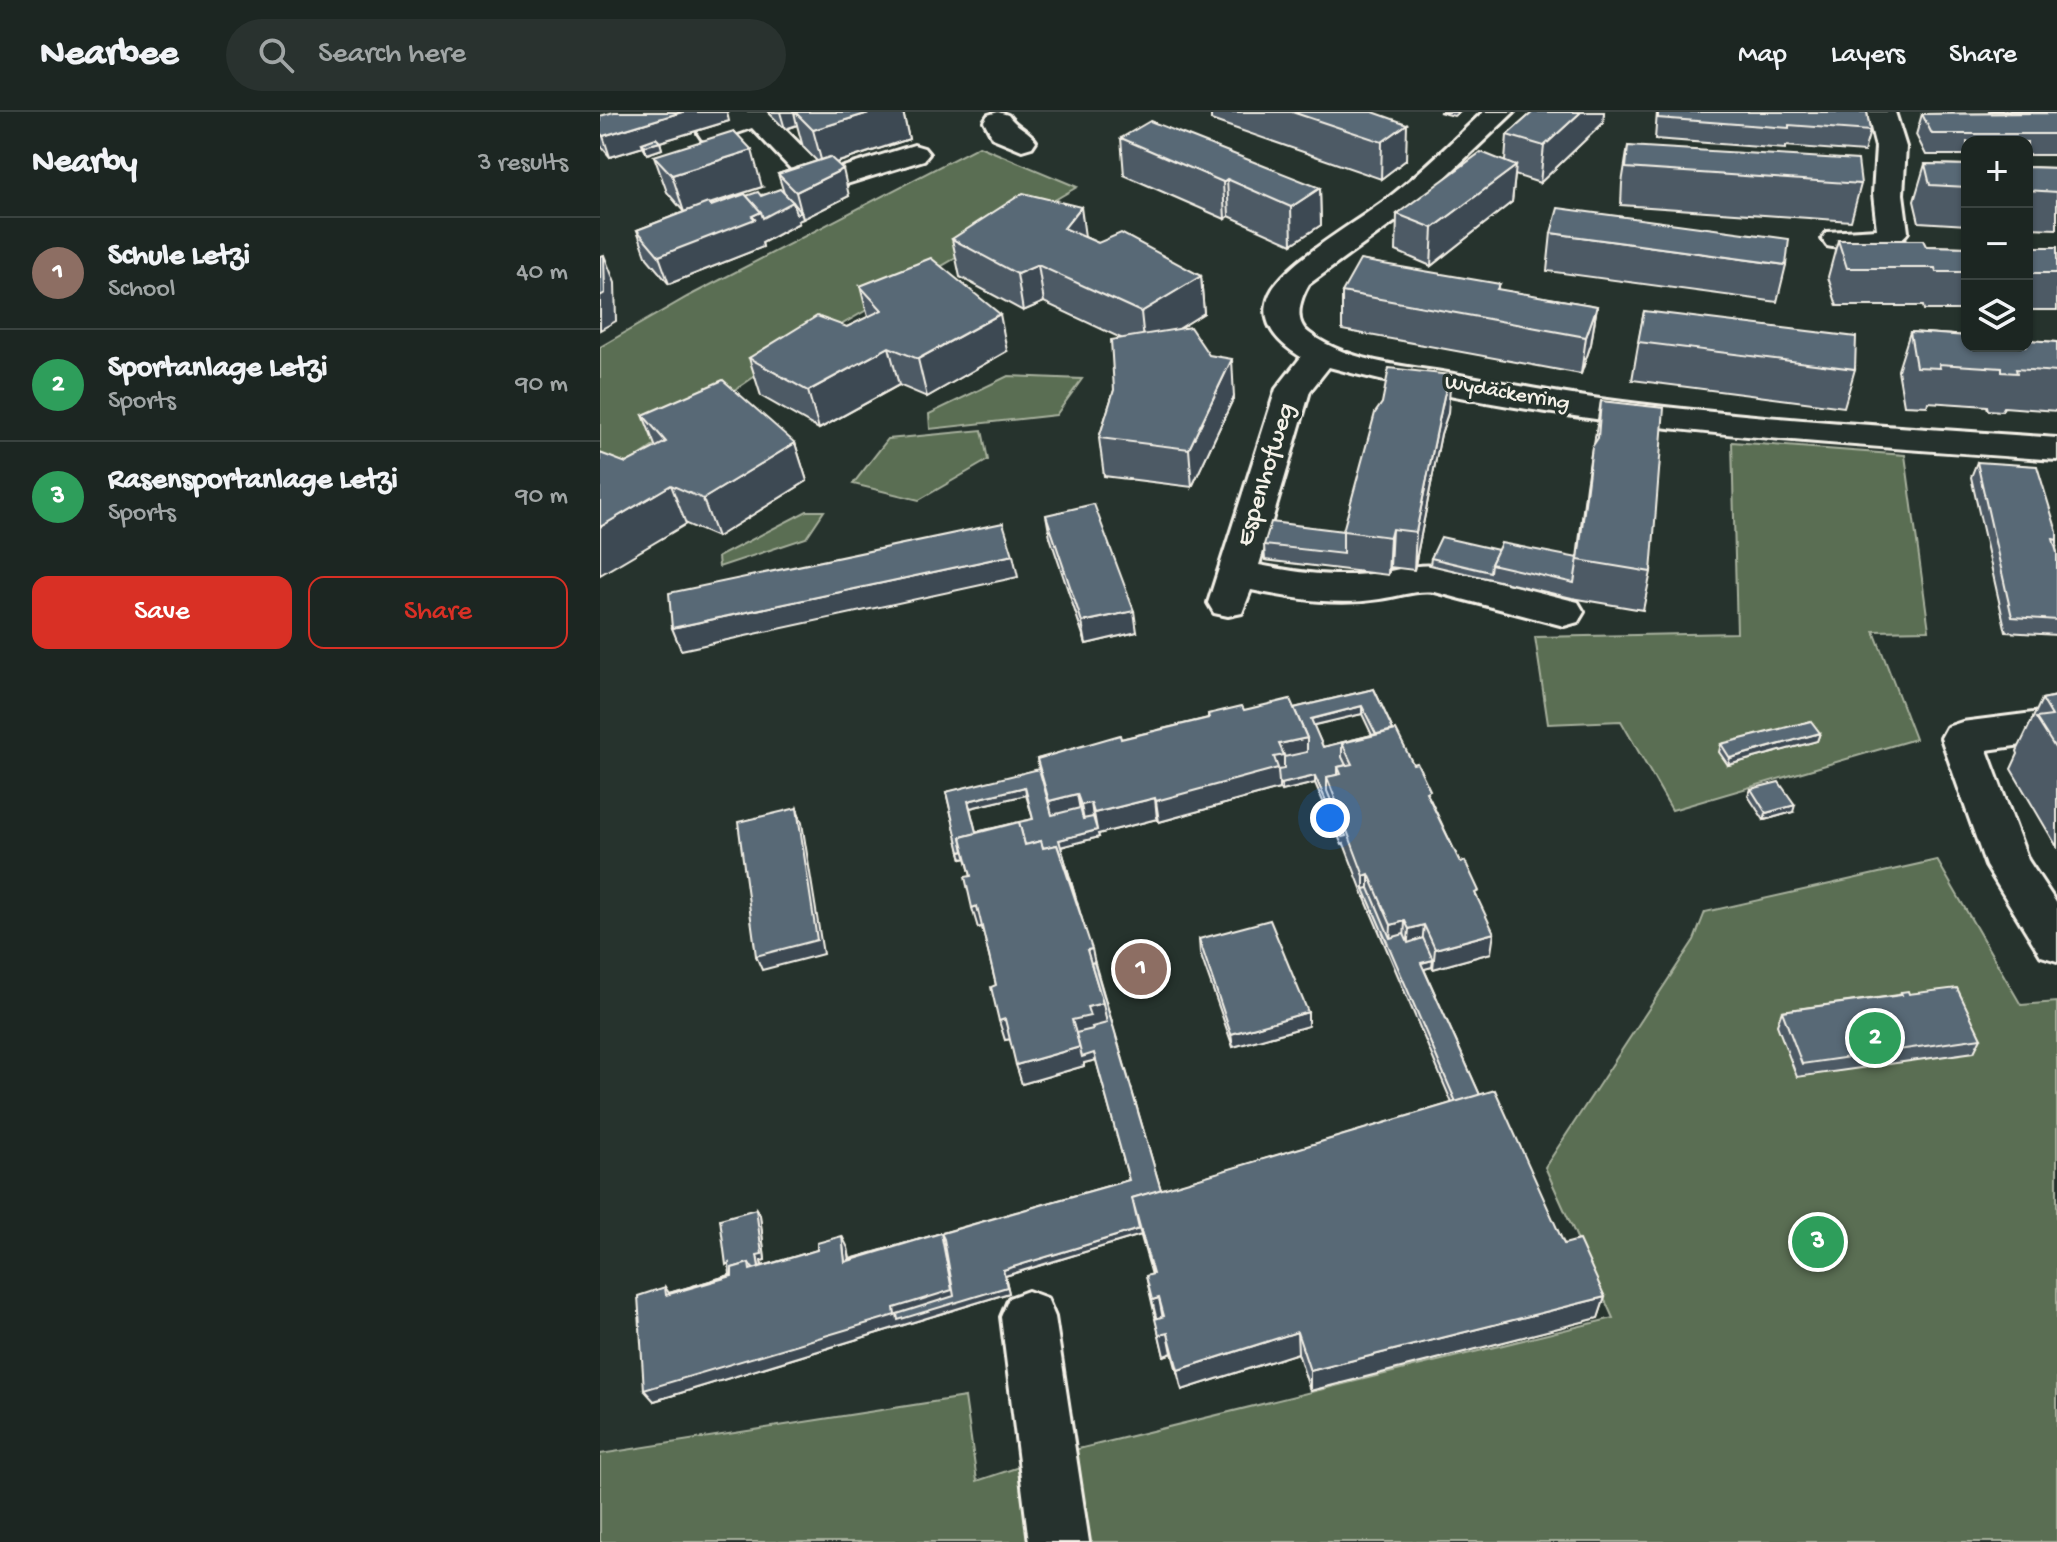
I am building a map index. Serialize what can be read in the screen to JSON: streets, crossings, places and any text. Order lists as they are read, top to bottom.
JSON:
{
  "streets": {
    "street": ["Wydäckerring", "Espenhofweg"]
  },
  "crossings": [
    ["Wydäckerring", "Espenhofweg"]
  ],
  "page": {
    "header": "Nearbee",
    "search": "Search here",
    "nav": ["Map", "Layers", "Share"],
    "heading": ["Nearby", "3 results"],
    "map_buttons": ["+", "−"],
    "list": [
      {
        "mark": "1",
        "name": "Schule Letzi",
        "note": "School",
        "value": "40 m"
      },
      {
        "mark": "2",
        "name": "Sportanlage Letzi",
        "note": "Sports",
        "value": "90 m"
      },
      {
        "mark": "3",
        "name": "Rasensportanlage Letzi",
        "note": "Sports",
        "value": "90 m"
      }
    ],
    "buttons": ["Save", "Share"],
    "pins": ["1", "2", "3"]
  }
}
